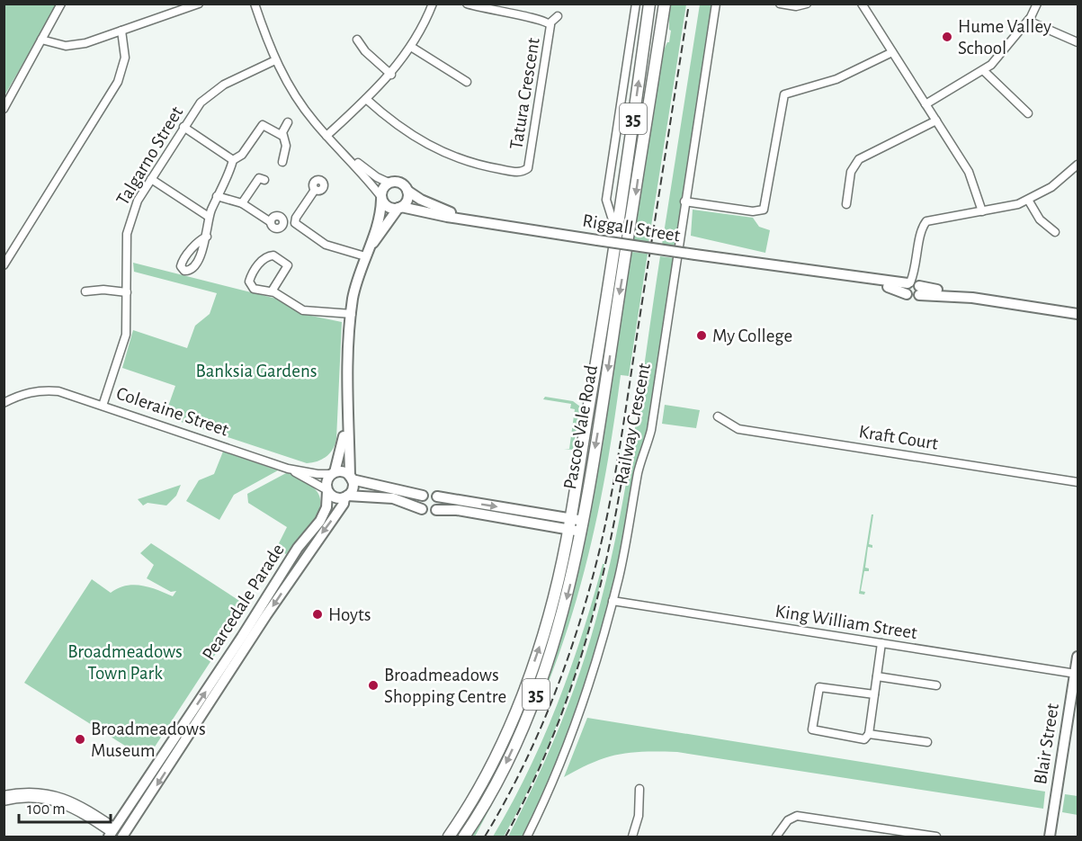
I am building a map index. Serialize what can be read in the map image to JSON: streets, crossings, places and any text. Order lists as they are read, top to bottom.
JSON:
{
  "streets": {
    "main road": ["35", "Pascoe Vale Road"],
    "street": [
      "Tatura Crescent",
      "Talgarno Street",
      "Riggall Street",
      "Coleraine Street",
      "Railway Crescent",
      "Kraft Court",
      "Pearcedale Parade",
      "King William Street",
      "Blair Street"
    ]
  },
  "crossings": [
    ["Talgarno Street", "Coleraine Street"],
    ["Coleraine Street", "Pearcedale Parade"],
    ["Railway Crescent", "King William Street"],
    ["King William Street", "Blair Street"]
  ],
  "parks": ["Banksia Gardens", "Broadmeadows Town Park"],
  "places": [
    "Hume Valley School",
    "My College",
    "Hoyts",
    "Broadmeadows Shopping Centre",
    "Broadmeadows Museum"
  ],
  "scale_bar": "100 m"
}
